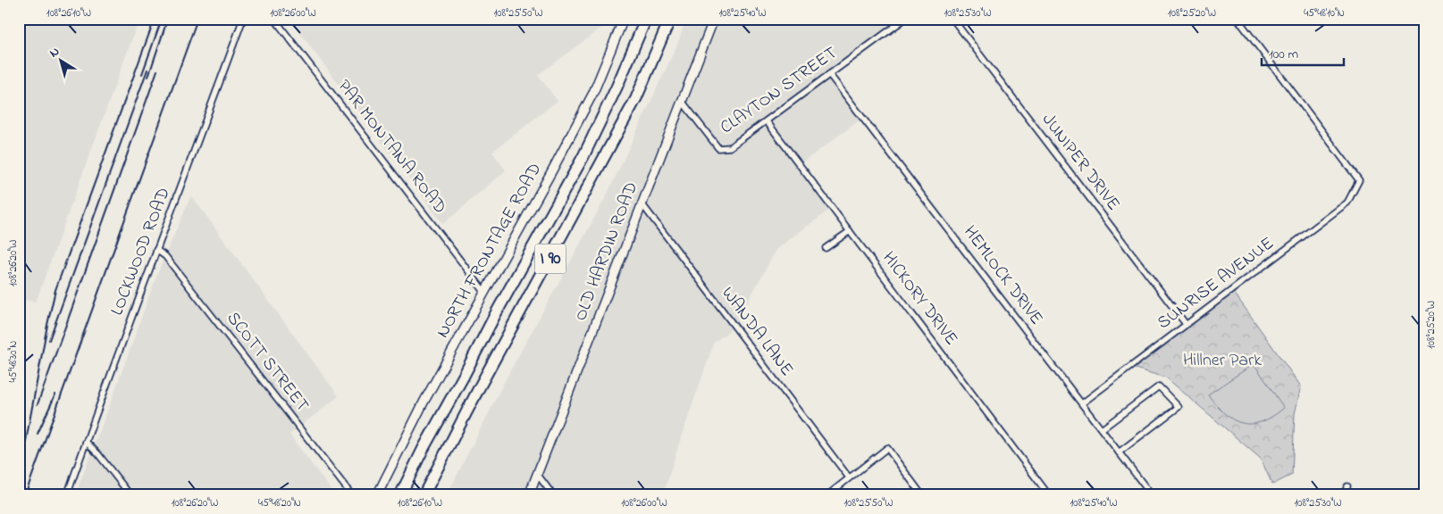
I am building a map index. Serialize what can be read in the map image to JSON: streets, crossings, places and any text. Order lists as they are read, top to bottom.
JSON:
{
  "streets": {
    "highway": ["I 90"],
    "street": [
      "CLAYTON STREET",
      "PAR MONTANA ROAD",
      "JUNIPER DRIVE",
      "NORTH FRONTAGE ROAD",
      "LOCKWOOD ROAD",
      "OLD HARDIN ROAD",
      "HEMLOCK DRIVE",
      "SUNRISE AVENUE",
      "HICKORY DRIVE",
      "WANDA LANE",
      "SCOTT STREET"
    ]
  },
  "crossings": [
    ["CLAYTON STREET", "OLD HARDIN ROAD"],
    ["CLAYTON STREET", "HEMLOCK DRIVE"],
    ["CLAYTON STREET", "HICKORY DRIVE"],
    ["PAR MONTANA ROAD", "NORTH FRONTAGE ROAD"],
    ["JUNIPER DRIVE", "SUNRISE AVENUE"],
    ["LOCKWOOD ROAD", "SCOTT STREET"],
    ["OLD HARDIN ROAD", "WANDA LANE"],
    ["HEMLOCK DRIVE", "SUNRISE AVENUE"]
  ],
  "parks": ["Hillner Park"],
  "scale_bar": "100 m",
  "north": "top left",
  "coordinates": [
    "108°26'10\"W",
    "108°26'00\"W",
    "108°25'50\"W",
    "108°25'40\"W",
    "108°25'30\"W",
    "108°25'20\"W",
    "45°48'10\"N",
    "108°26'20\"W",
    "45°48'30\"N",
    "45°48'20\"N"
  ]
}
